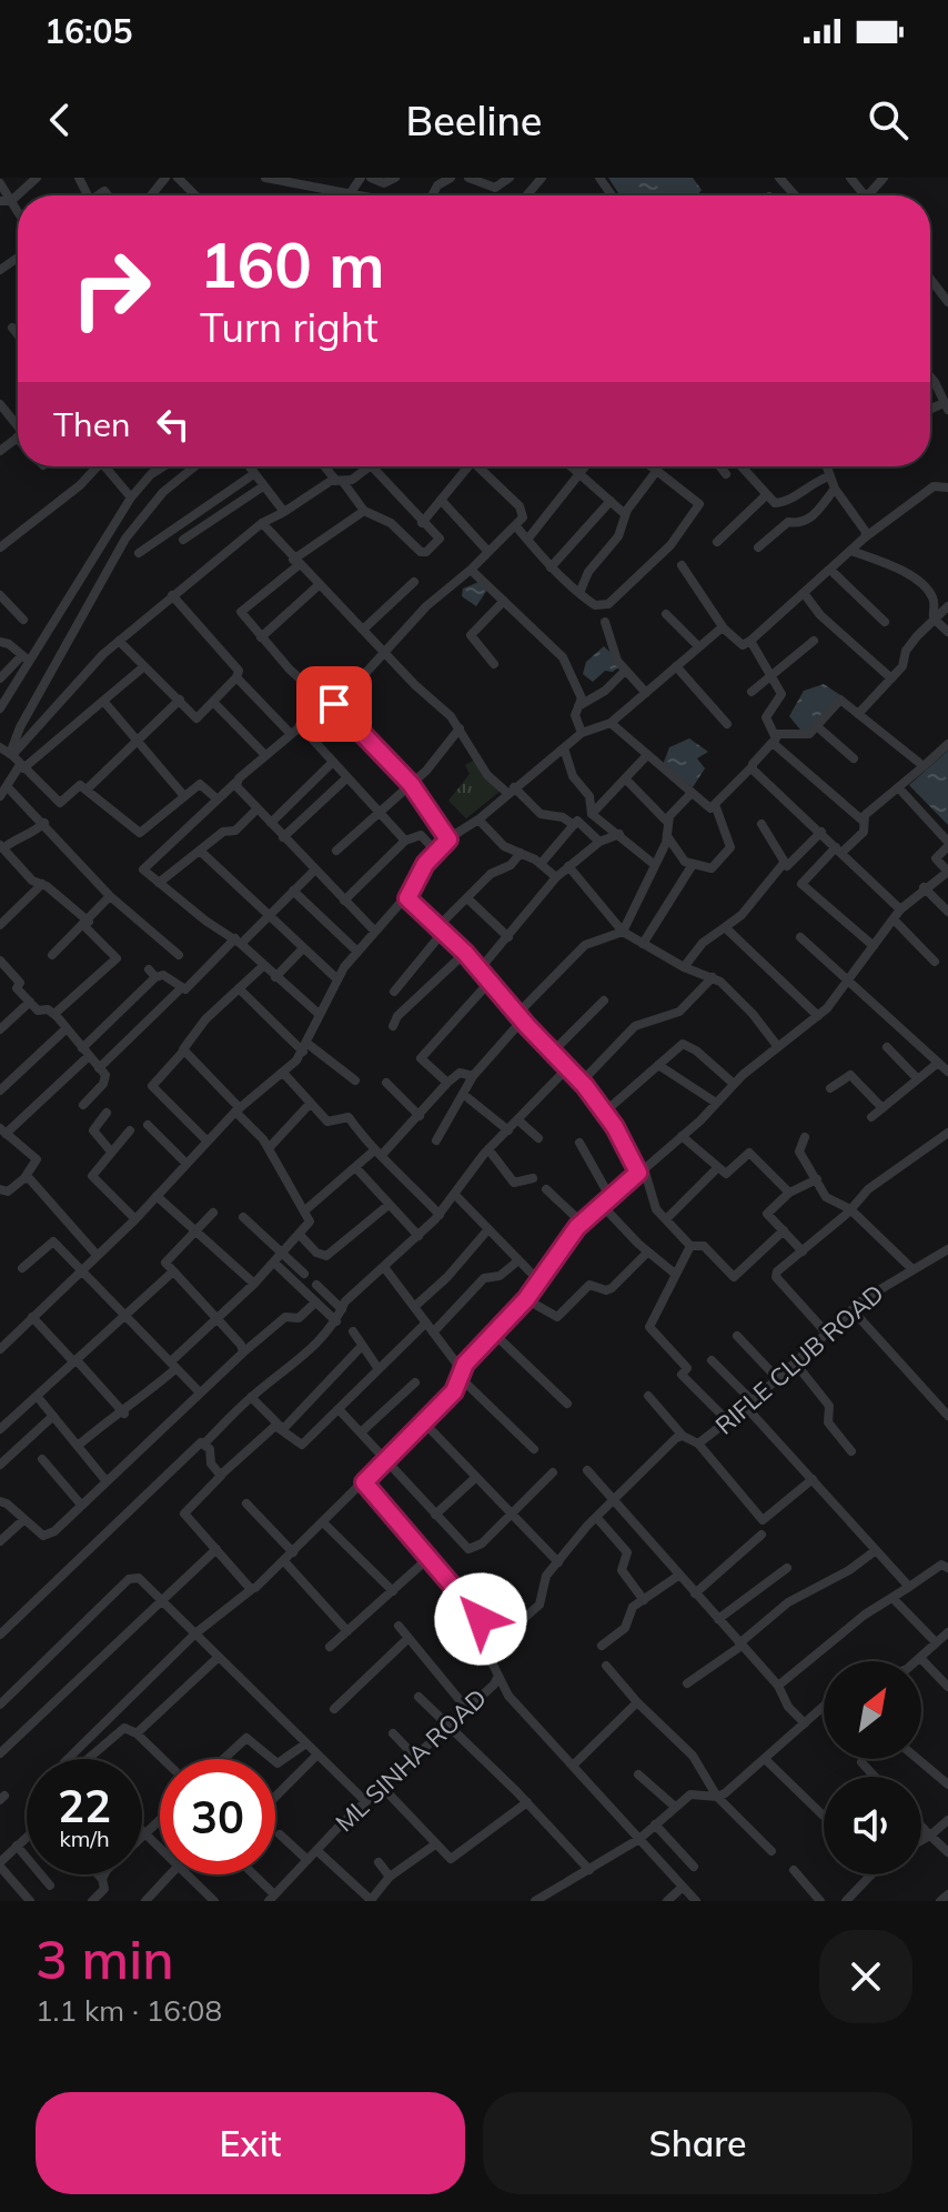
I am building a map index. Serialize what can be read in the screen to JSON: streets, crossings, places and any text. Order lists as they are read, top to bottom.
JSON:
{
  "streets": {
    "street": ["RIFLE CLUB ROAD", "ML SINHA ROAD"]
  },
  "north": "top right",
  "page": {
    "status": "16:05",
    "header": "Beeline",
    "turn": ["160 m", "Turn right"],
    "then": "Then",
    "speed": "22 km/h",
    "limit": "30",
    "heading": ["3 min", "1.1 km · 16:08"],
    "buttons": ["Exit", "Share"]
  }
}
